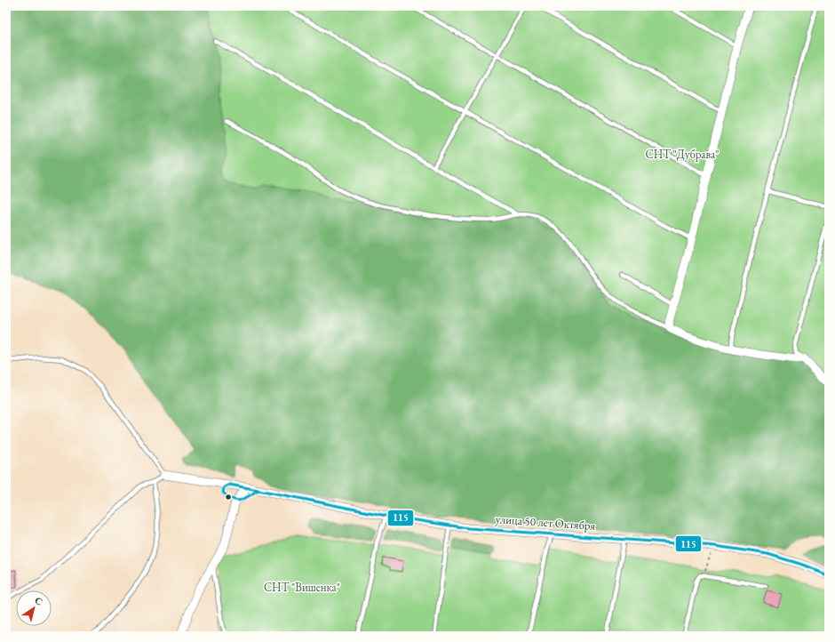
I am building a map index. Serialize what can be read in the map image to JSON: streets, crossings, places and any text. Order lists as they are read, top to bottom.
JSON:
{
  "streets": {
    "street": ["улица 50 лет Октября"]
  },
  "parks": ["СНТ \"Дубрава\"", "СНТ \"Вишенка\""],
  "lines": ["transit line 115"],
  "north": "top right"
}
